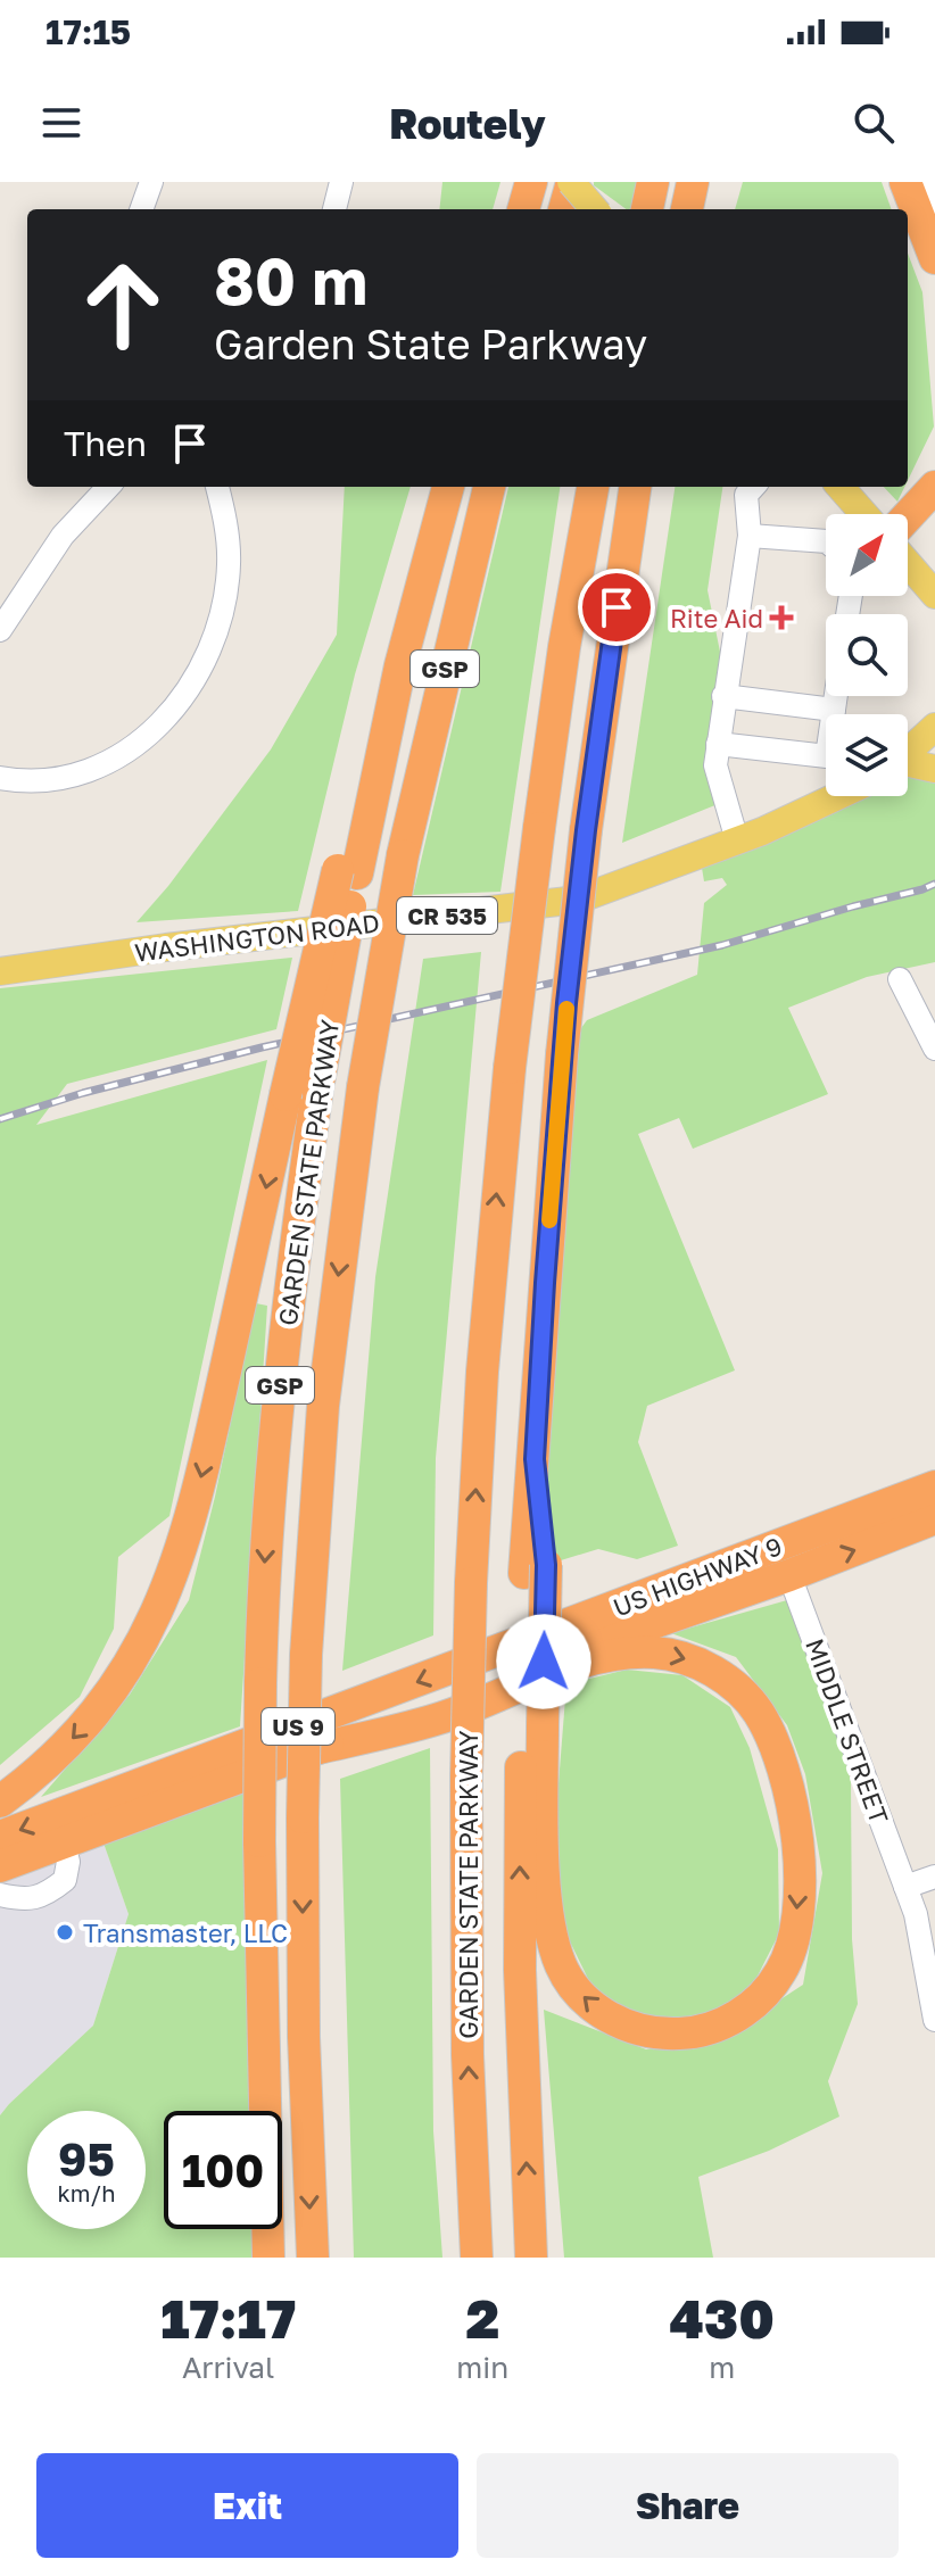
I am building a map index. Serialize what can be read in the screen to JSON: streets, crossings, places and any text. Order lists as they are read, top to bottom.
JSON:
{
  "streets": {
    "highway": [
      "GSP",
      "GARDEN STATE PARKWAY",
      "US HIGHWAY 9",
      "US 9"
    ],
    "main road": ["CR 535", "WASHINGTON ROAD"],
    "street": ["MIDDLE STREET"]
  },
  "crossings": [
    ["GSP", "GARDEN STATE PARKWAY"],
    ["US HIGHWAY 9", "MIDDLE STREET"]
  ],
  "places": {
    "health": ["Rite Aid"],
    "other": ["Transmaster, LLC"]
  },
  "north": "top right",
  "page": {
    "status": "17:15",
    "header": "Routely",
    "turn": ["80 m", "Garden State Parkway"],
    "then": "Then",
    "speed": "95 km/h",
    "limit": "100",
    "eta": [
      "17:17",
      "Arrival",
      "2",
      "min",
      "430",
      "m"
    ],
    "buttons": ["Exit", "Share"]
  }
}
